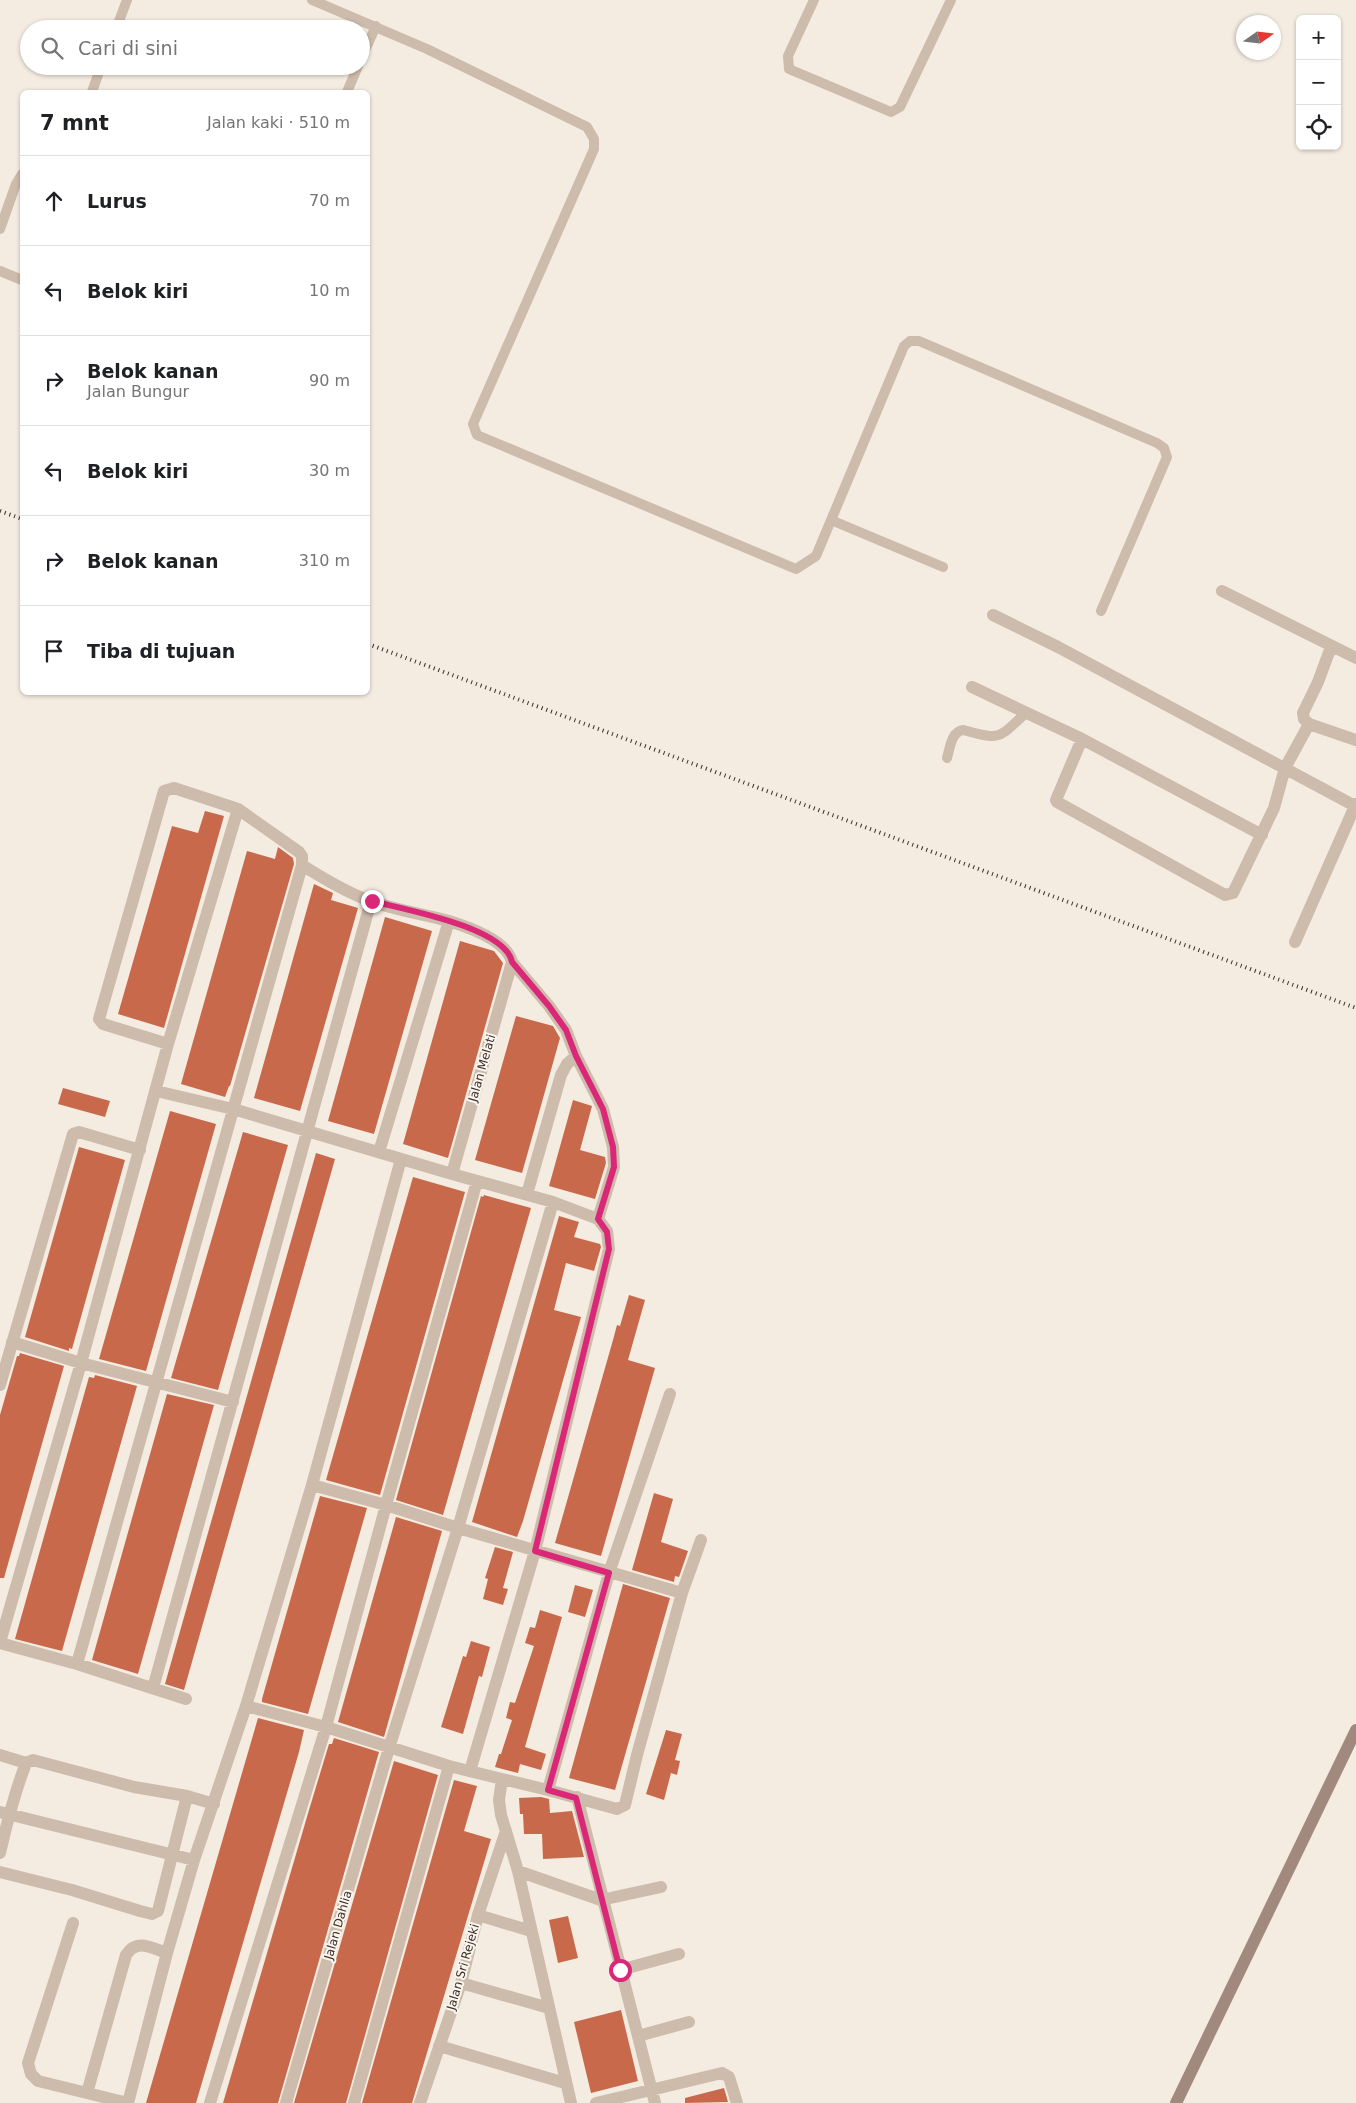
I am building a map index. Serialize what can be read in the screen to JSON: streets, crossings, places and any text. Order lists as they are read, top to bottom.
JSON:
{
  "streets": {
    "street": ["Jalan Melati", "Jalan Dahlia", "Jalan Sri Rejeki"]
  },
  "north": "right",
  "page": {
    "map_buttons": ["+", "−"],
    "search": "Cari di sini",
    "heading": ["7 mnt", "Jalan kaki · 510 m"],
    "list": [
      ["Lurus", "70 m"],
      ["Belok kiri", "10 m"],
      ["Belok kanan", "Jalan Bungur", "90 m"],
      ["Belok kiri", "30 m"],
      ["Belok kanan", "310 m"],
      "Tiba di tujuan"
    ]
  }
}
